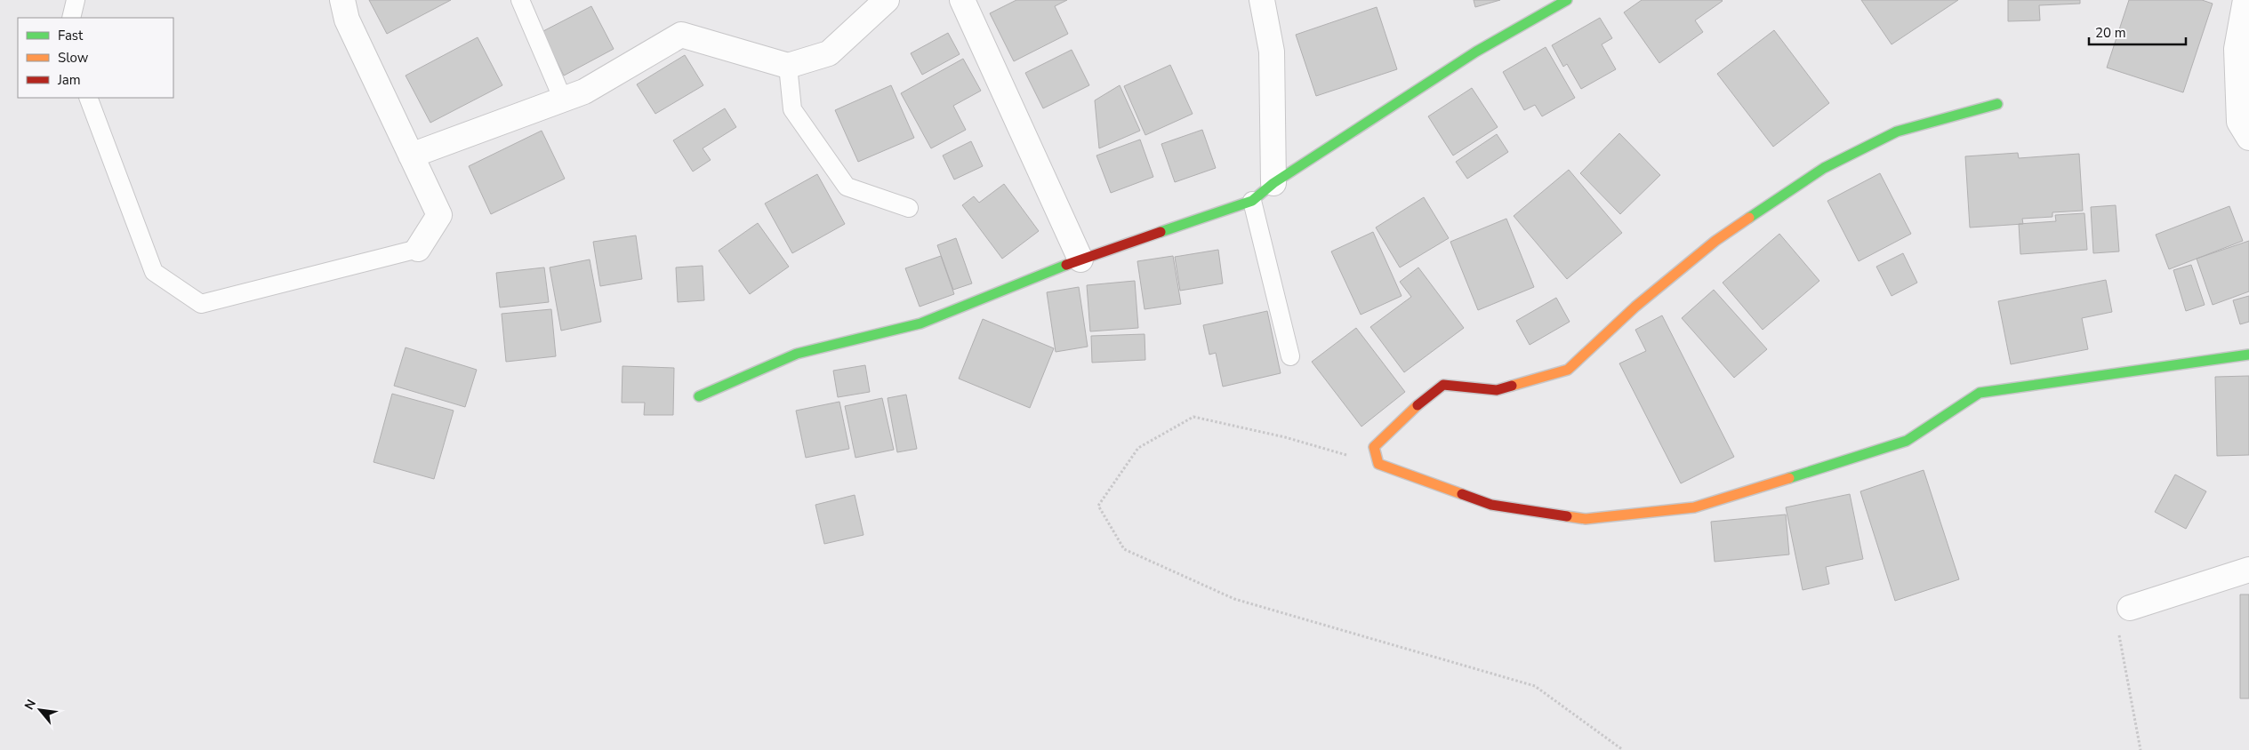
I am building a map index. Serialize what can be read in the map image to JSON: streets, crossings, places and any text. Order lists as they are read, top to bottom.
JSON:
{
  "legend": ["Fast", "Slow", "Jam"],
  "scale_bar": "20 m",
  "north": "top left"
}
